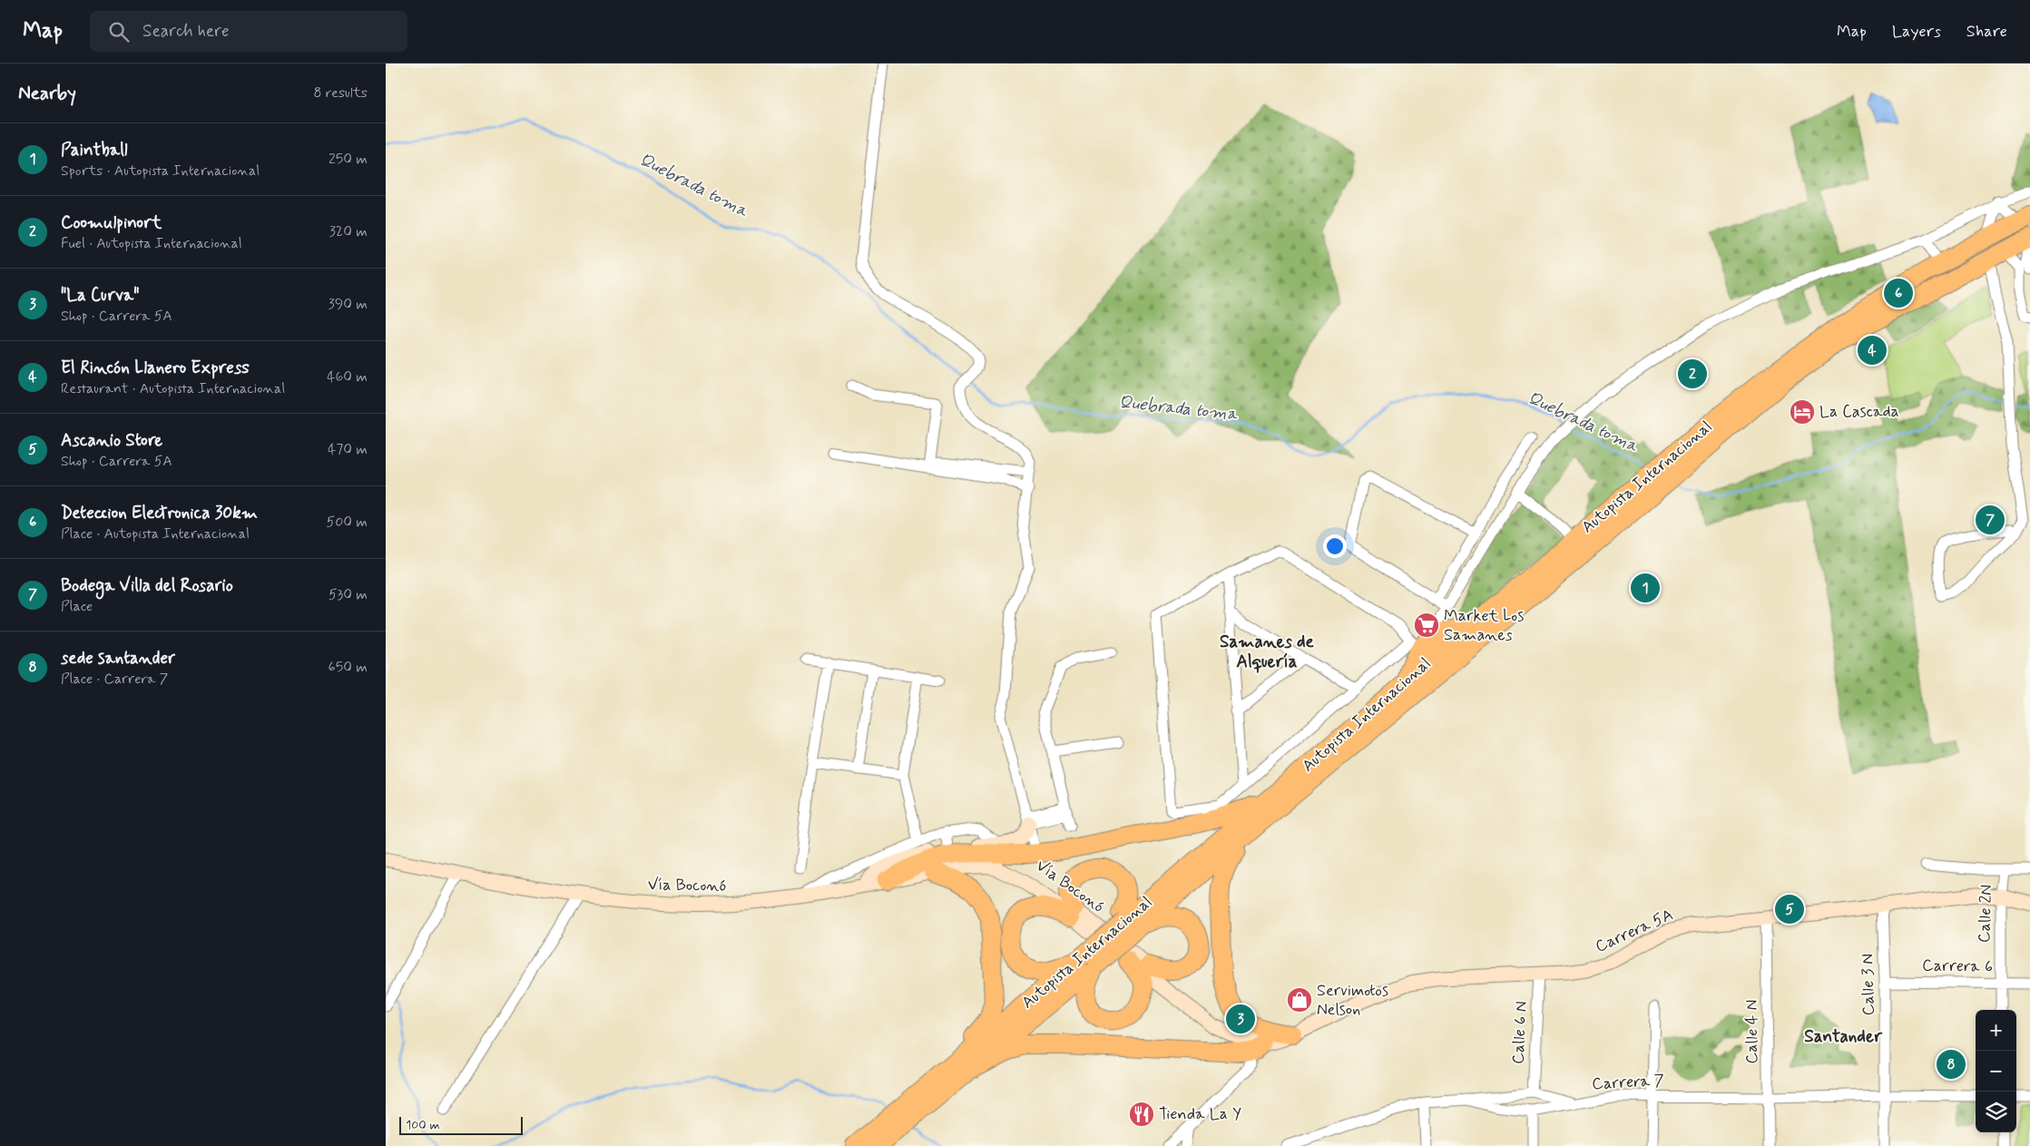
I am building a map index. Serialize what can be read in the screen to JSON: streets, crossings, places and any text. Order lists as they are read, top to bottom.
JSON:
{
  "streets": {
    "highway": ["Autopista Internacional"],
    "street": [
      "Vía Boconó",
      "Calle 2N",
      "Carrera 5A",
      "Carrera 6",
      "Calle 3 N",
      "Calle 4 N",
      "Calle 6 N",
      "Carrera 7"
    ]
  },
  "crossings": [
    ["Vía Boconó", "Carrera 5A"],
    ["Calle 2N", "Carrera 5A"],
    ["Calle 2N", "Carrera 6"],
    ["Carrera 5A", "Calle 3 N"],
    ["Carrera 5A", "Calle 4 N"],
    ["Carrera 5A", "Calle 6 N"],
    ["Carrera 6", "Calle 3 N"],
    ["Calle 3 N", "Carrera 7"],
    ["Calle 4 N", "Carrera 7"]
  ],
  "districts": ["Samanes de Alquería", "Santander"],
  "water": ["Quebrada toma"],
  "places": {
    "hotel": ["La Cascada"],
    "supermarket": ["Market Los Samanes"],
    "shop": ["Servimotos Nelson"],
    "restaurant": ["Tienda La Y"]
  },
  "scale_bar": "100 m",
  "page": {
    "header": "Map",
    "search": "Search here",
    "nav": ["Map", "Layers", "Share"],
    "heading": ["Nearby", "8 results"],
    "list": [
      {
        "mark": "1",
        "name": "Paintball",
        "note": "Sports · Autopista Internacional",
        "value": "250 m"
      },
      {
        "mark": "2",
        "name": "Coomulpinort",
        "note": "Fuel · Autopista Internacional",
        "value": "320 m"
      },
      {
        "mark": "3",
        "name": "\"La Curva\"",
        "note": "Shop · Carrera 5A",
        "value": "390 m"
      },
      {
        "mark": "4",
        "name": "El Rincón Llanero Express",
        "note": "Restaurant · Autopista Internacional",
        "value": "460 m"
      },
      {
        "mark": "5",
        "name": "Ascanio Store",
        "note": "Shop · Carrera 5A",
        "value": "470 m"
      },
      {
        "mark": "6",
        "name": "Deteccion Electronica 30km",
        "note": "Place · Autopista Internacional",
        "value": "500 m"
      },
      {
        "mark": "7",
        "name": "Bodega Villa del Rosario",
        "note": "Place",
        "value": "530 m"
      },
      {
        "mark": "8",
        "name": "sede santander",
        "note": "Place · Carrera 7",
        "value": "650 m"
      }
    ],
    "pins": [
      "6",
      "4",
      "2",
      "7",
      "1",
      "5",
      "3",
      "8"
    ],
    "map_buttons": ["+", "−"],
    "scale": "100 m"
  }
}
